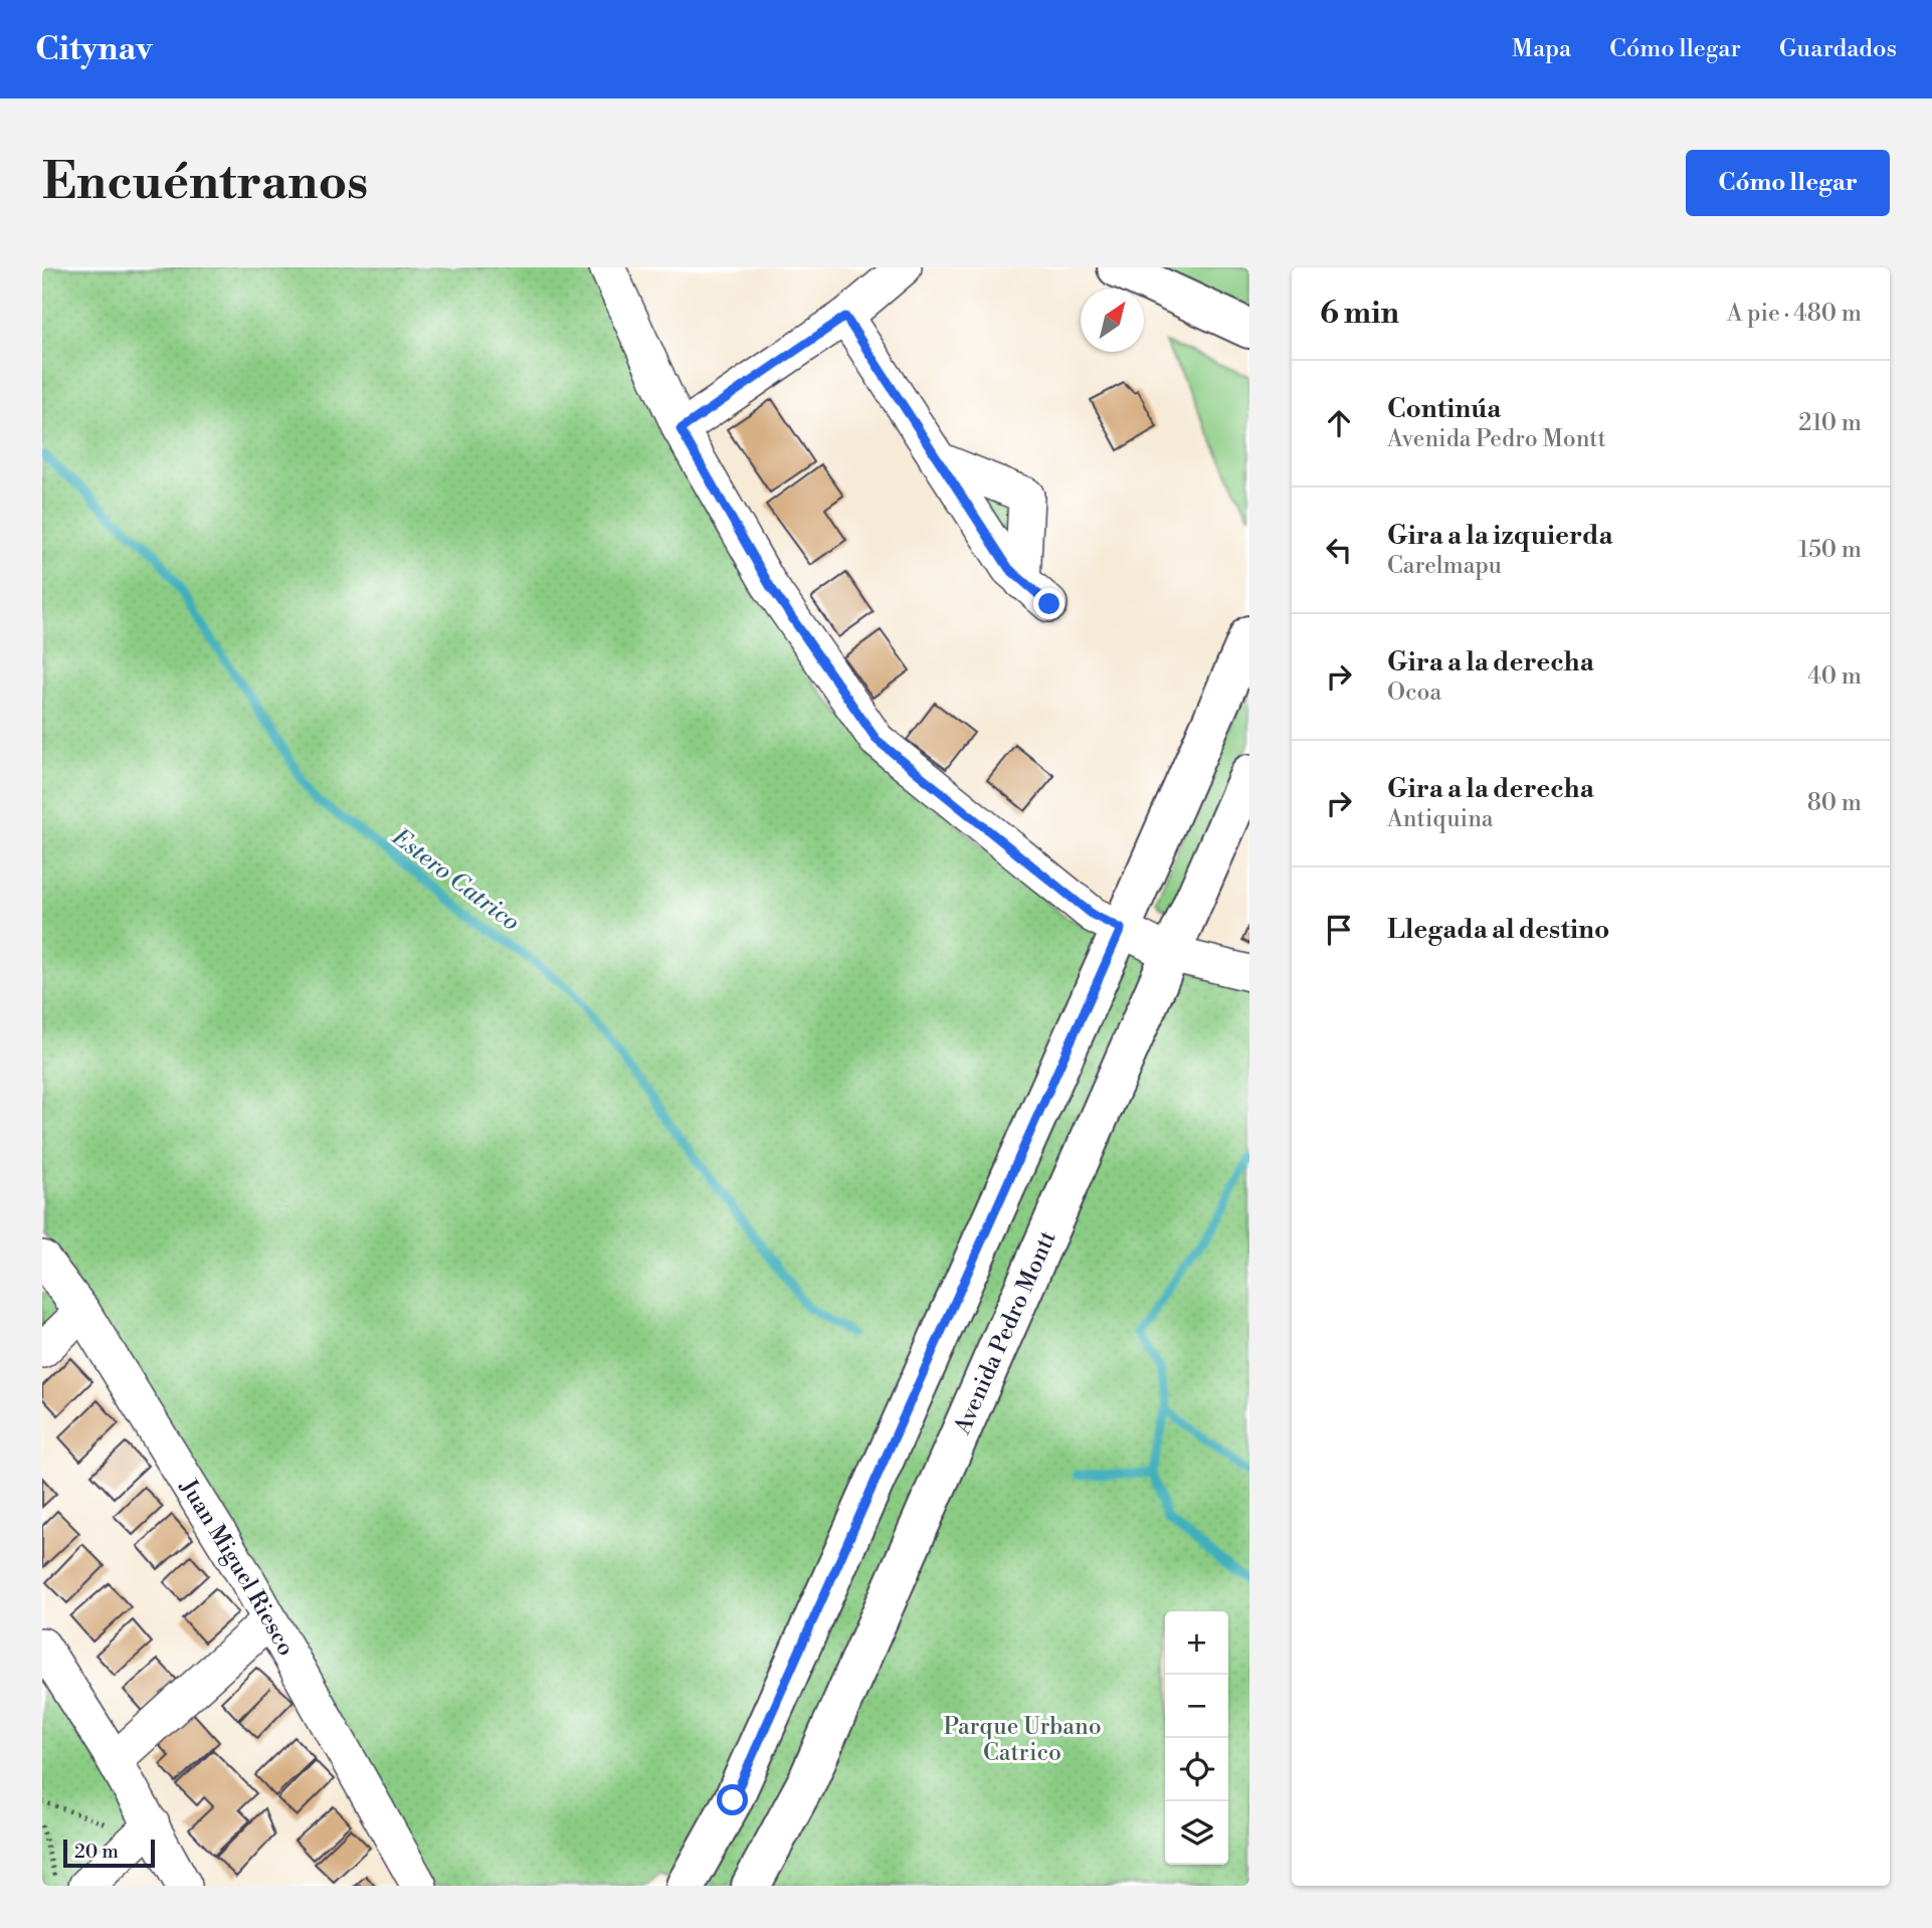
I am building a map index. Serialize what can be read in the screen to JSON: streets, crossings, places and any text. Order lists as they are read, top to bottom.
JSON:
{
  "streets": {
    "main road": ["Avenida Pedro Montt"],
    "street": ["Juan Miguel Riesco"]
  },
  "water": ["Estero Catrico"],
  "parks": ["Parque Urbano Catrico"],
  "scale_bar": "20 m",
  "north": "top right",
  "page": {
    "header": "Citynav",
    "nav": ["Mapa", "Cómo llegar", "Guardados"],
    "buttons": "Cómo llegar",
    "title": "Encuéntranos",
    "heading": ["6 min", "A pie · 480 m"],
    "list": [
      ["Continúa", "Avenida Pedro Montt", "210 m"],
      ["Gira a la izquierda", "Carelmapu", "150 m"],
      ["Gira a la derecha", "Ocoa", "40 m"],
      ["Gira a la derecha", "Antiquina", "80 m"],
      "Llegada al destino"
    ],
    "map_buttons": ["+", "−"],
    "scale": "20 m"
  }
}
